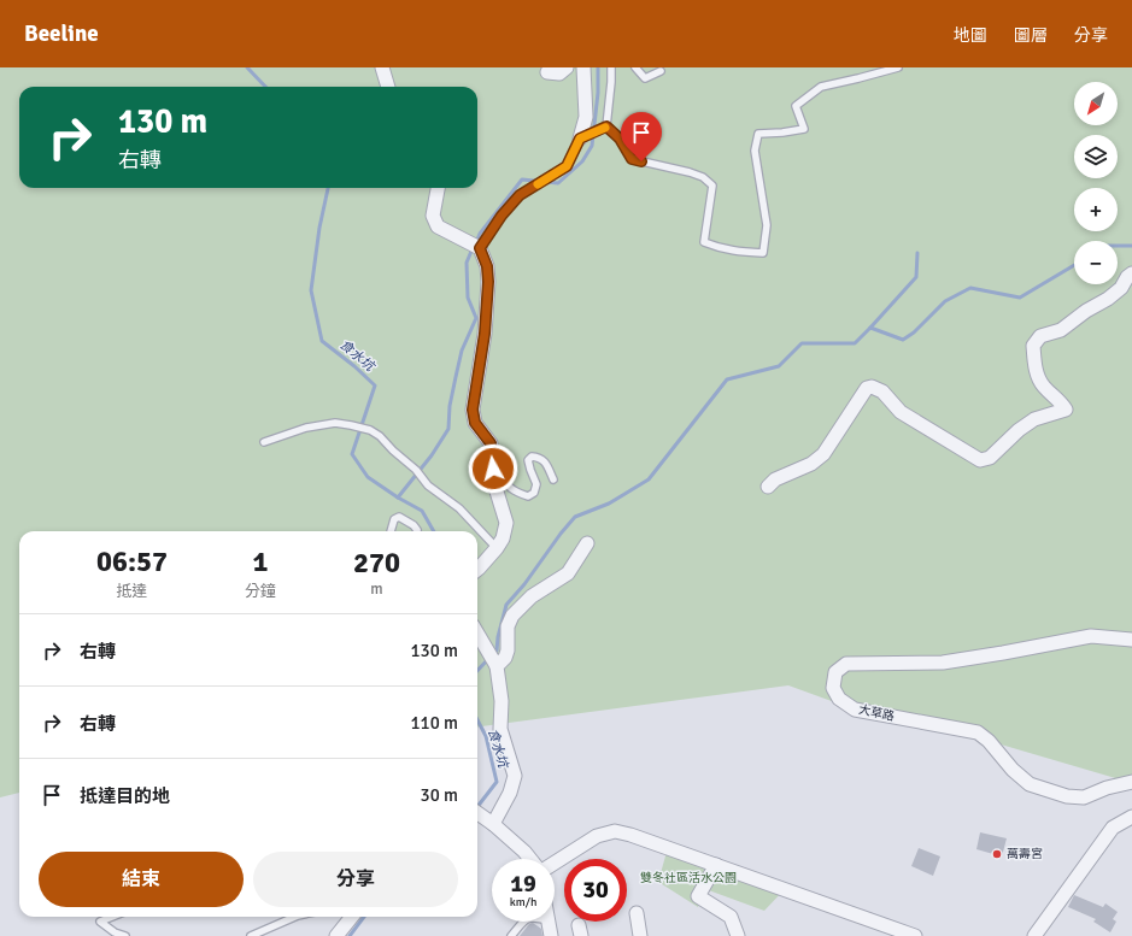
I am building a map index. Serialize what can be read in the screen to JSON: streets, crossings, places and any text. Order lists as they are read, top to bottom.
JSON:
{
  "streets": {
    "street": ["大草路"]
  },
  "water": ["食水坑"],
  "parks": ["雙冬社區活水公園"],
  "places": ["萬壽宮"],
  "north": "bottom left",
  "page": {
    "header": "Beeline",
    "nav": ["地圖", "圖層", "分享"],
    "map_buttons": ["+", "−"],
    "turn": ["130 m", "右轉"],
    "eta": [
      "06:57",
      "抵達",
      "1",
      "分鐘",
      "270",
      "m"
    ],
    "list": [
      {
        "name": "右轉",
        "value": "130 m"
      },
      {
        "name": "右轉",
        "value": "110 m"
      },
      {
        "name": "抵達目的地",
        "value": "30 m"
      }
    ],
    "buttons": ["結束", "分享"],
    "speed": "19 km/h",
    "limit": "30"
  }
}
